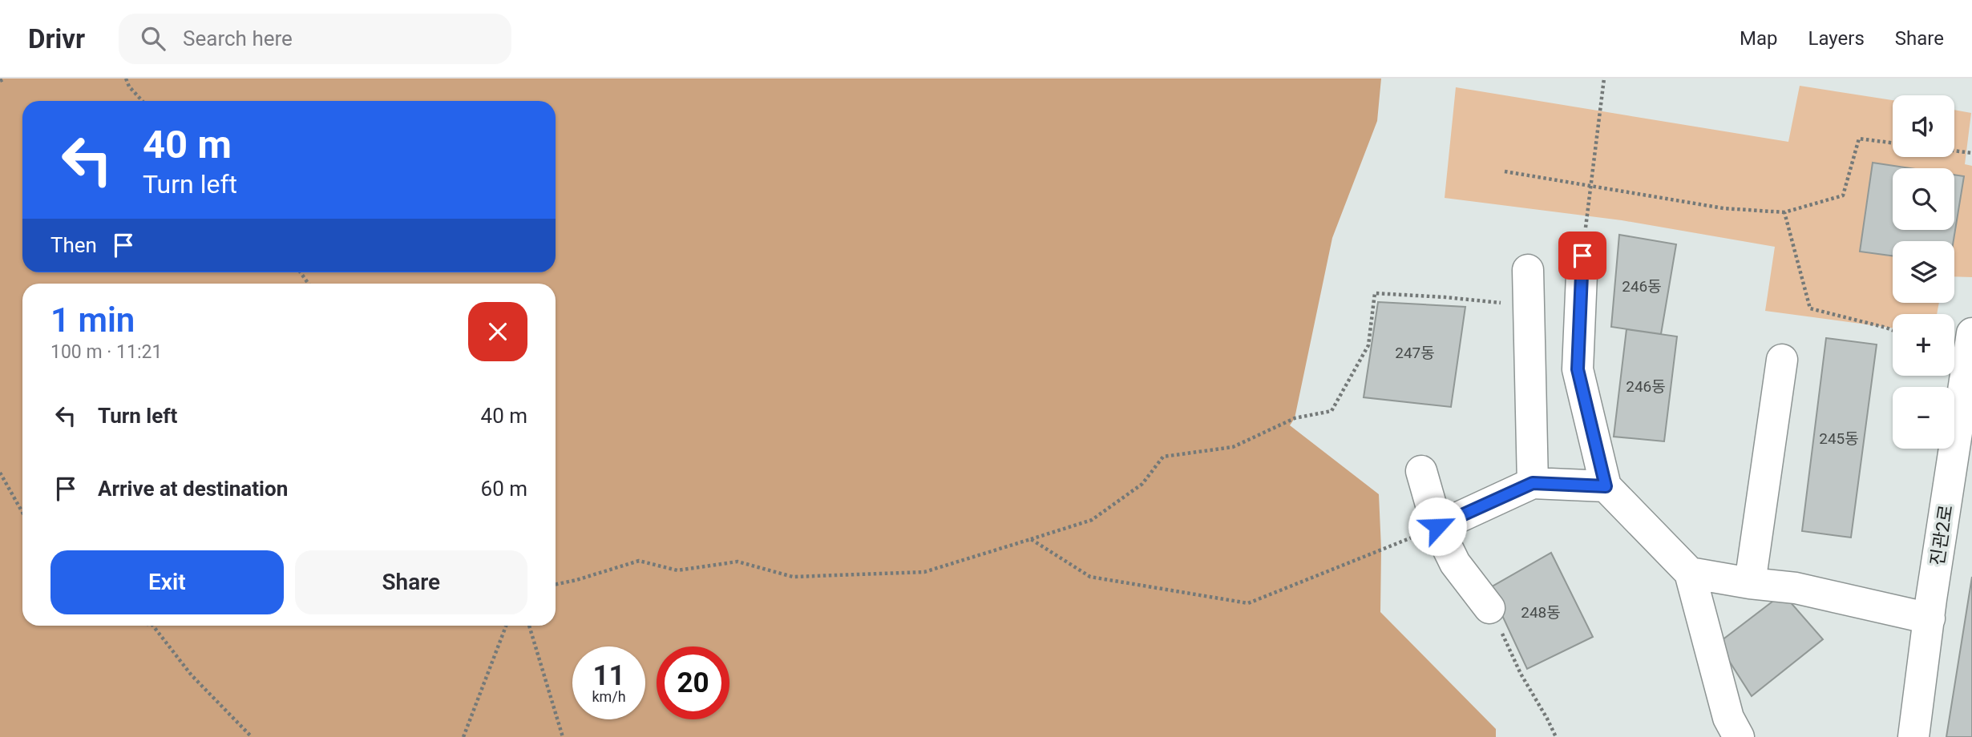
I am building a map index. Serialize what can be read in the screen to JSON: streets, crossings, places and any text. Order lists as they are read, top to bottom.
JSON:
{
  "streets": {
    "street": ["진관2로"]
  },
  "house_numbers": [
    "246동",
    "247동",
    "246동",
    "245동",
    "248동"
  ],
  "page": {
    "header": "Drivr",
    "search": "Search here",
    "nav": ["Map", "Layers", "Share"],
    "map_buttons": ["+", "−"],
    "turn": ["40 m", "Turn left"],
    "then": "Then",
    "heading": ["1 min", "100 m · 11:21"],
    "list": [
      {
        "name": "Turn left",
        "value": "40 m"
      },
      {
        "name": "Arrive at destination",
        "value": "60 m"
      }
    ],
    "buttons": ["Exit", "Share"],
    "speed": "11 km/h",
    "limit": "20"
  }
}
